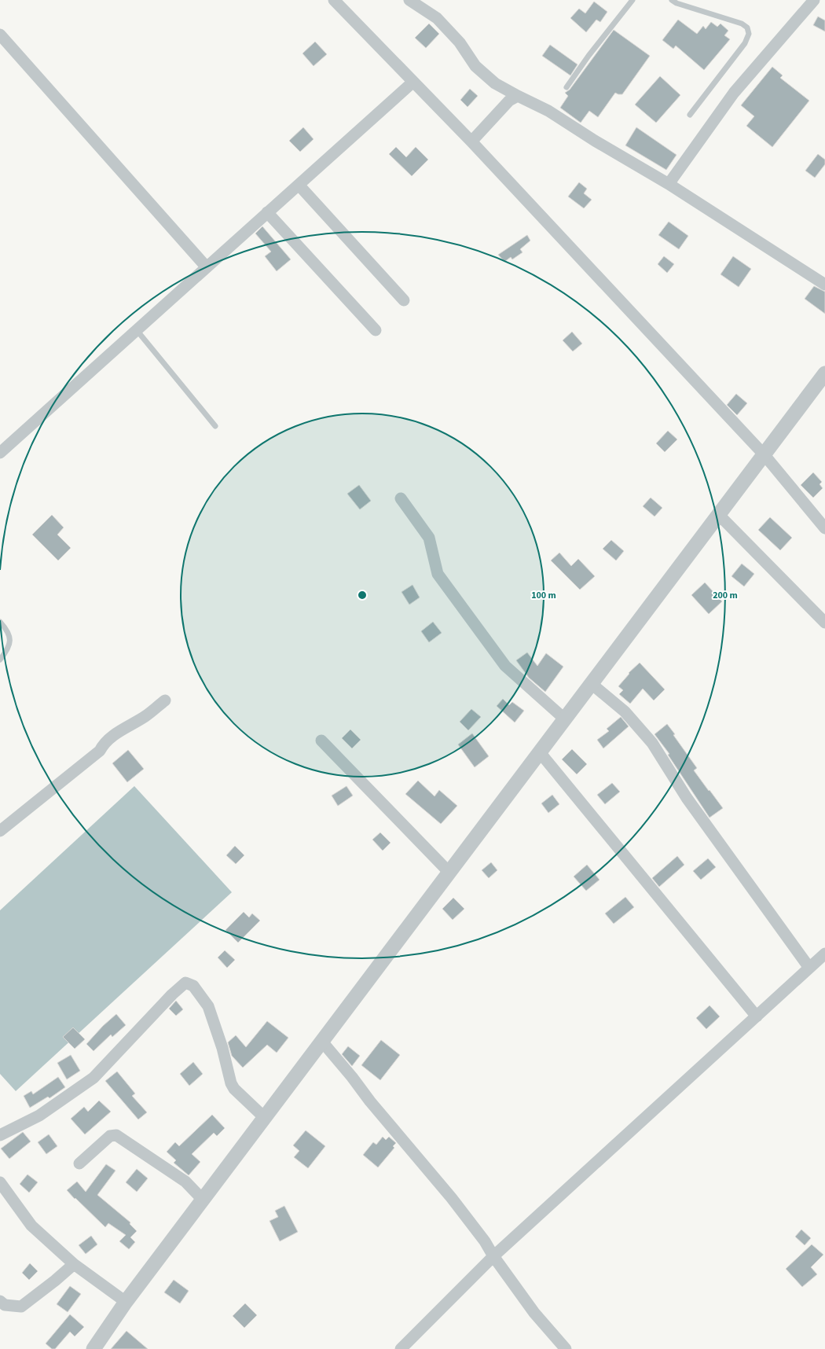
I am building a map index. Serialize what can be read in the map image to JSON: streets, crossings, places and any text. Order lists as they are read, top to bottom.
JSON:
{
  "rings": ["100 m", "200 m"]
}
